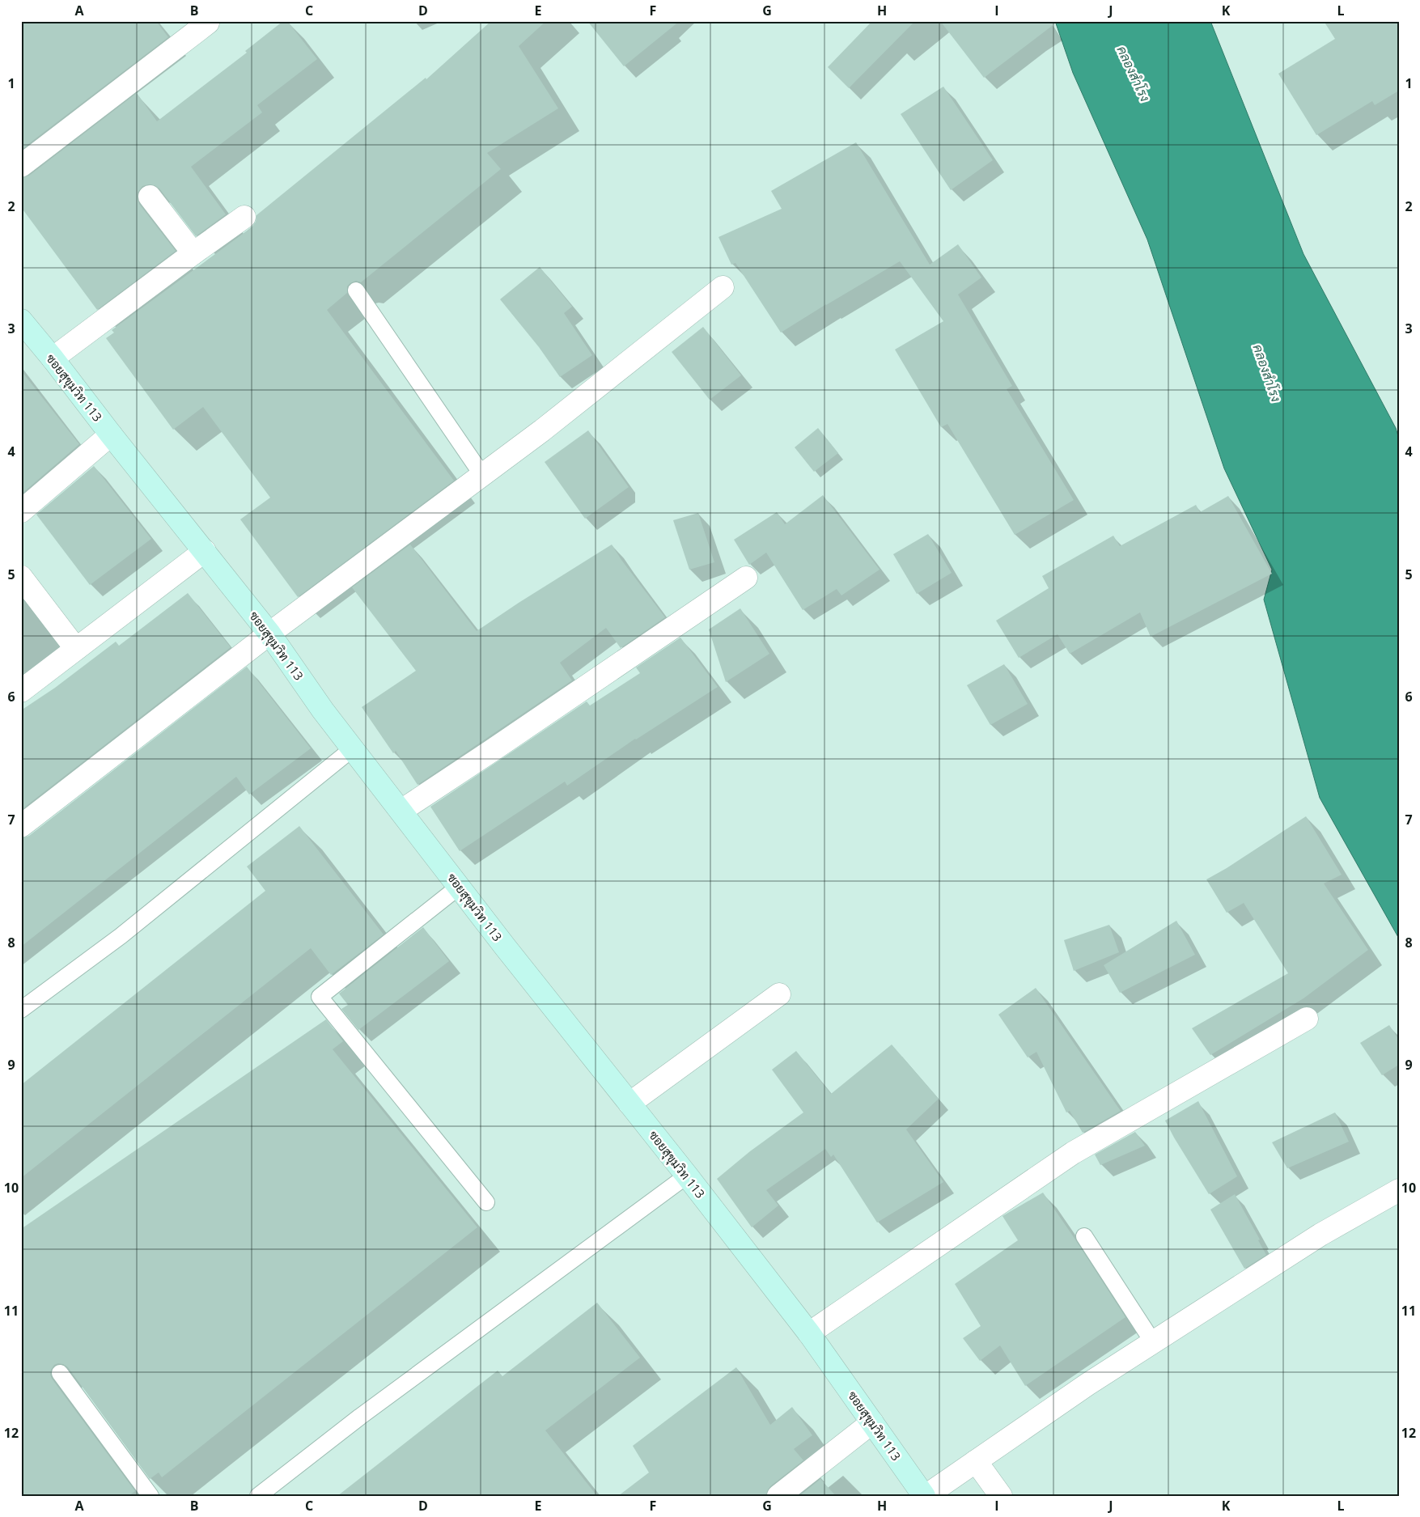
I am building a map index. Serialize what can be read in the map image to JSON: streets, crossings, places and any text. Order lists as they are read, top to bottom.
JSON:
{
  "streets": {
    "main road": ["ซอยสุขุมวิท 113"]
  },
  "water": ["คลองสำโรง"],
  "grid": {
    "columns": [
      "A",
      "B",
      "C",
      "D",
      "E",
      "F",
      "G",
      "H",
      "I",
      "J",
      "K",
      "L"
    ],
    "rows": [
      "1",
      "2",
      "3",
      "4",
      "5",
      "6",
      "7",
      "8",
      "9",
      "10",
      "11",
      "12"
    ]
  }
}
